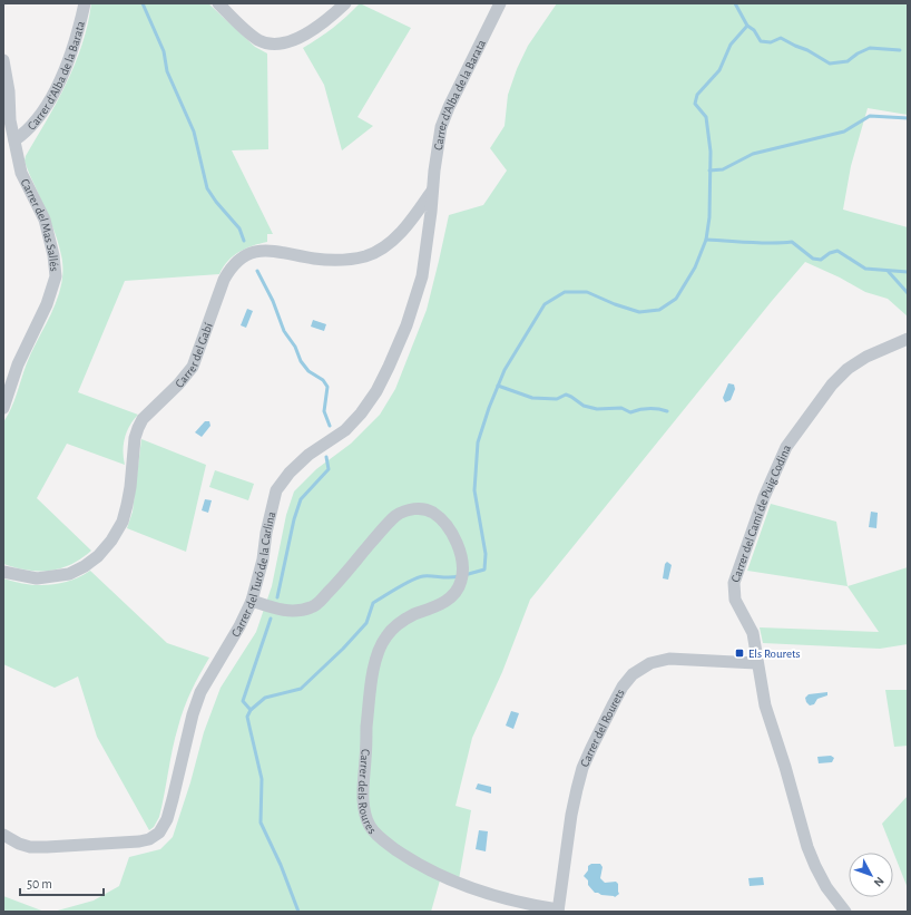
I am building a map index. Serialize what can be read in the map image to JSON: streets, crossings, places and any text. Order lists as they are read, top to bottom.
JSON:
{
  "streets": {
    "street": [
      "Carrer d'Alba de la Barata",
      "Carrer del Mas Sallés",
      "Carrer del Gabí",
      "Carrer del Camí de Puig Codina",
      "Carrer del Turó de la Carlina",
      "Carrer del Rourets",
      "Carrer dels Roures"
    ]
  },
  "crossings": [
    ["Carrer d'Alba de la Barata", "Carrer del Mas Sallés"],
    ["Carrer d'Alba de la Barata", "Carrer del Gabí"],
    ["Carrer d'Alba de la Barata", "Carrer del Turó de la Carlina"],
    ["Carrer del Gabí", "Carrer del Turó de la Carlina"],
    ["Carrer del Camí de Puig Codina", "Carrer del Rourets"],
    ["Carrer del Turó de la Carlina", "Carrer dels Roures"],
    ["Carrer del Rourets", "Carrer dels Roures"]
  ],
  "places": {
    "transit": ["Els Rourets"]
  },
  "scale_bar": "50 m",
  "north": "bottom right"
}
